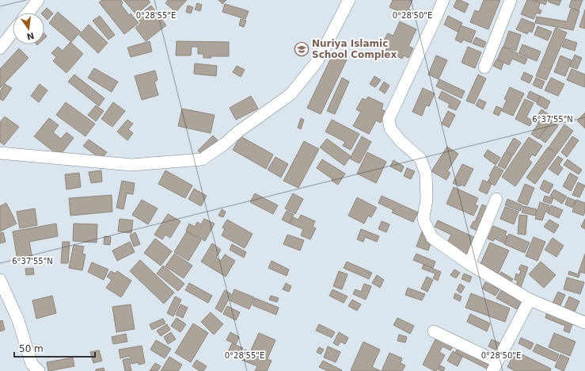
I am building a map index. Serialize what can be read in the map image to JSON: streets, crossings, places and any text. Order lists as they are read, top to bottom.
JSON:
{
  "places": {
    "school or university": ["Nuriya Islamic School Complex"]
  },
  "scale_bar": "50 m",
  "north": "bottom",
  "coordinates": ["0°28'55\"E", "0°28'50\"E", "6°37'55\"N"]
}
